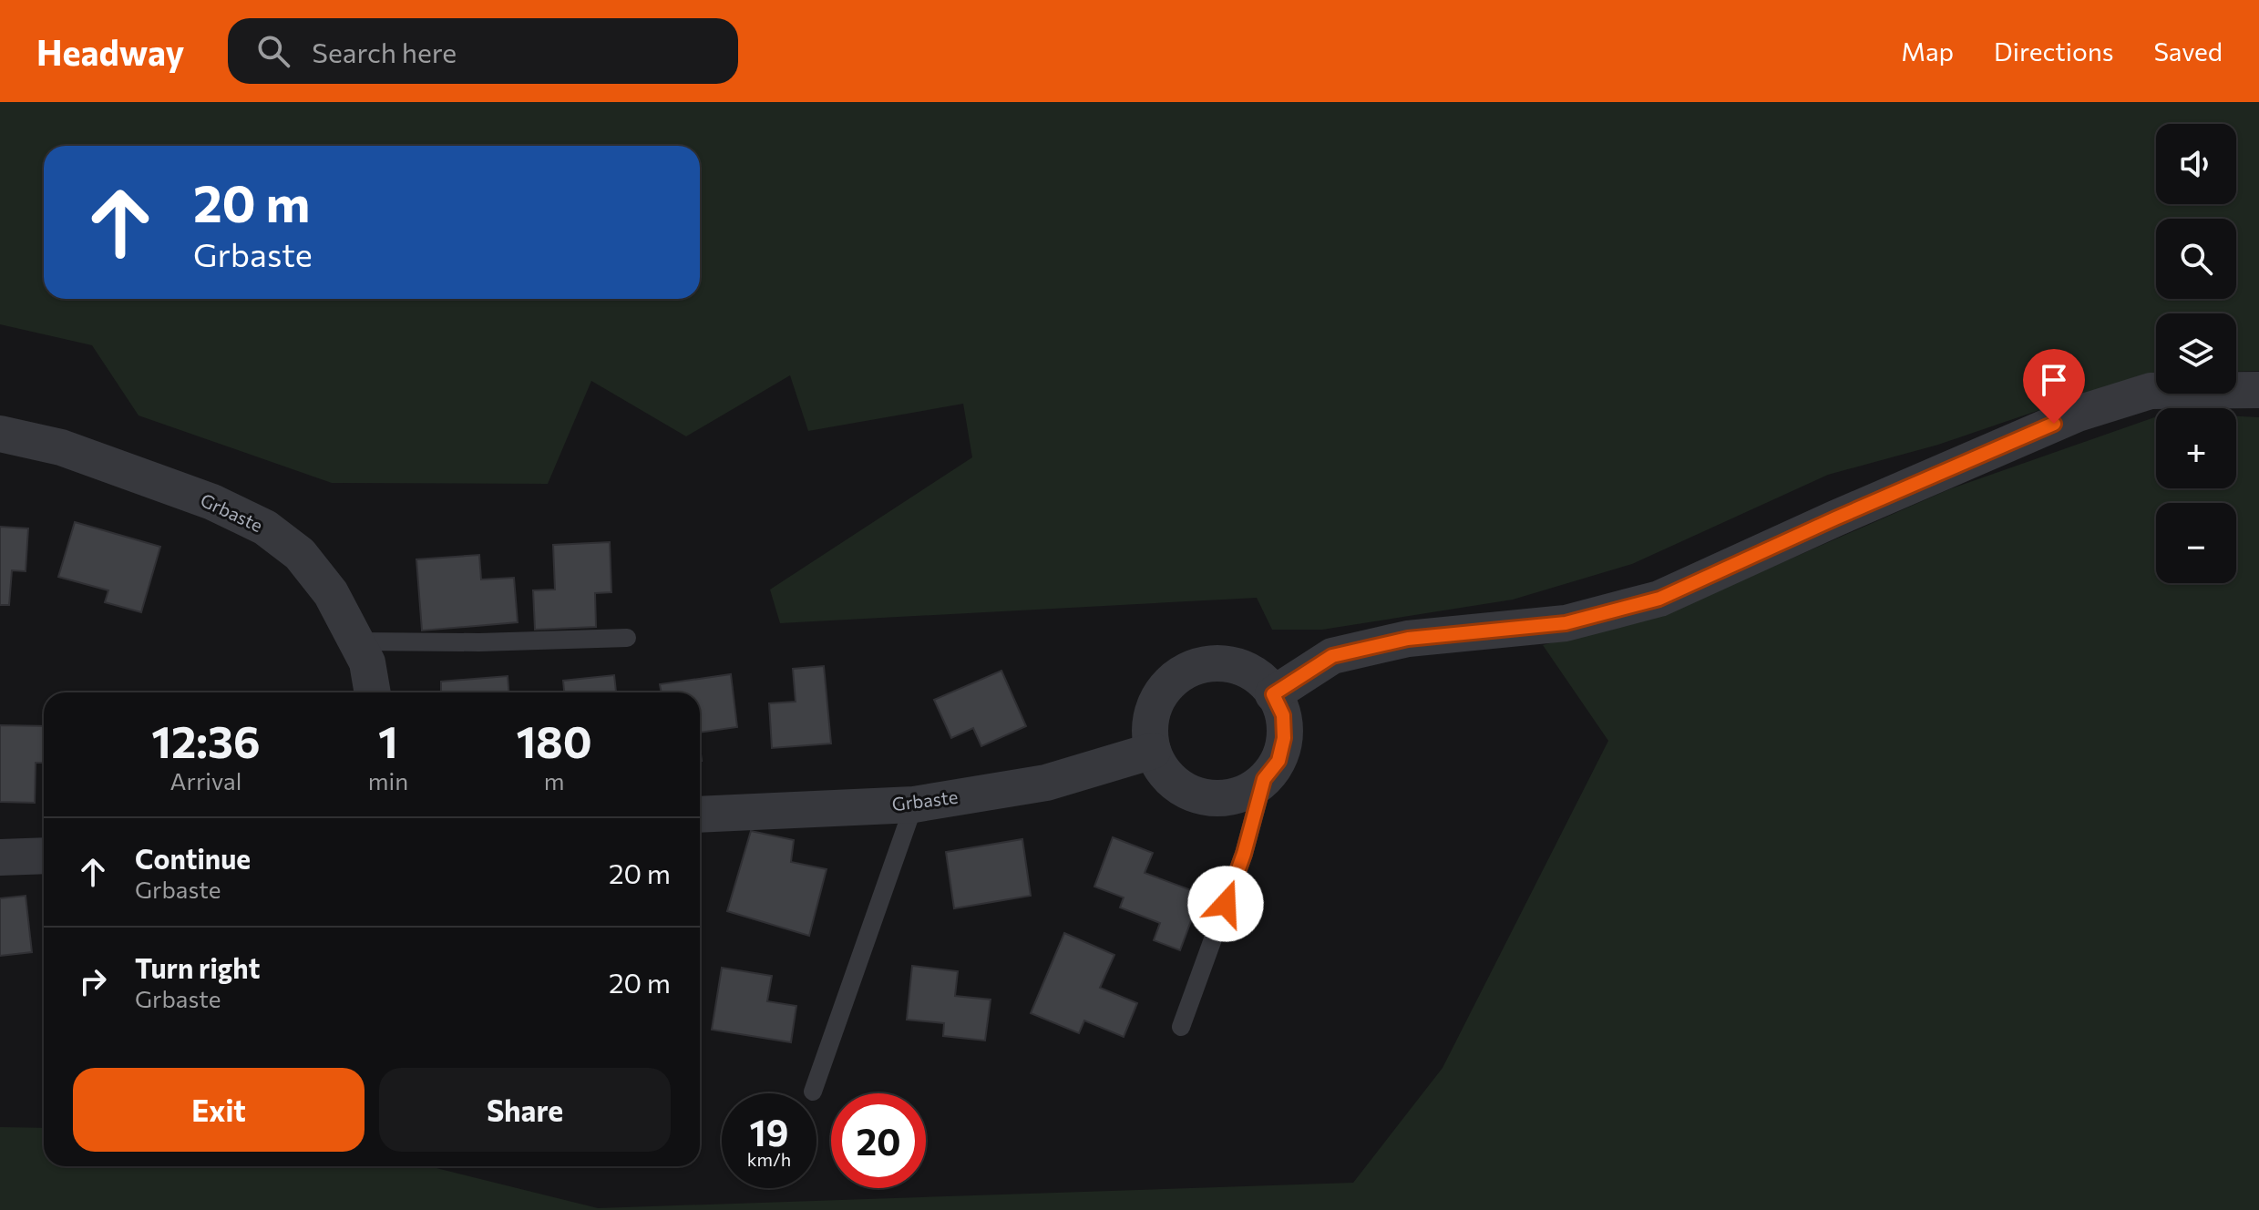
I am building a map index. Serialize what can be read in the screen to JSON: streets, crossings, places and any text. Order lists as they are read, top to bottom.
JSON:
{
  "streets": {
    "street": ["Grbaste"]
  },
  "page": {
    "header": "Headway",
    "search": "Search here",
    "nav": ["Map", "Directions", "Saved"],
    "map_buttons": ["+", "−"],
    "turn": ["20 m", "Grbaste"],
    "eta": [
      "12:36",
      "Arrival",
      "1",
      "min",
      "180",
      "m"
    ],
    "list": [
      {
        "name": "Continue",
        "note": "Grbaste",
        "value": "20 m"
      },
      {
        "name": "Turn right",
        "note": "Grbaste",
        "value": "20 m"
      }
    ],
    "buttons": ["Exit", "Share"],
    "speed": "19 km/h",
    "limit": "20"
  }
}
